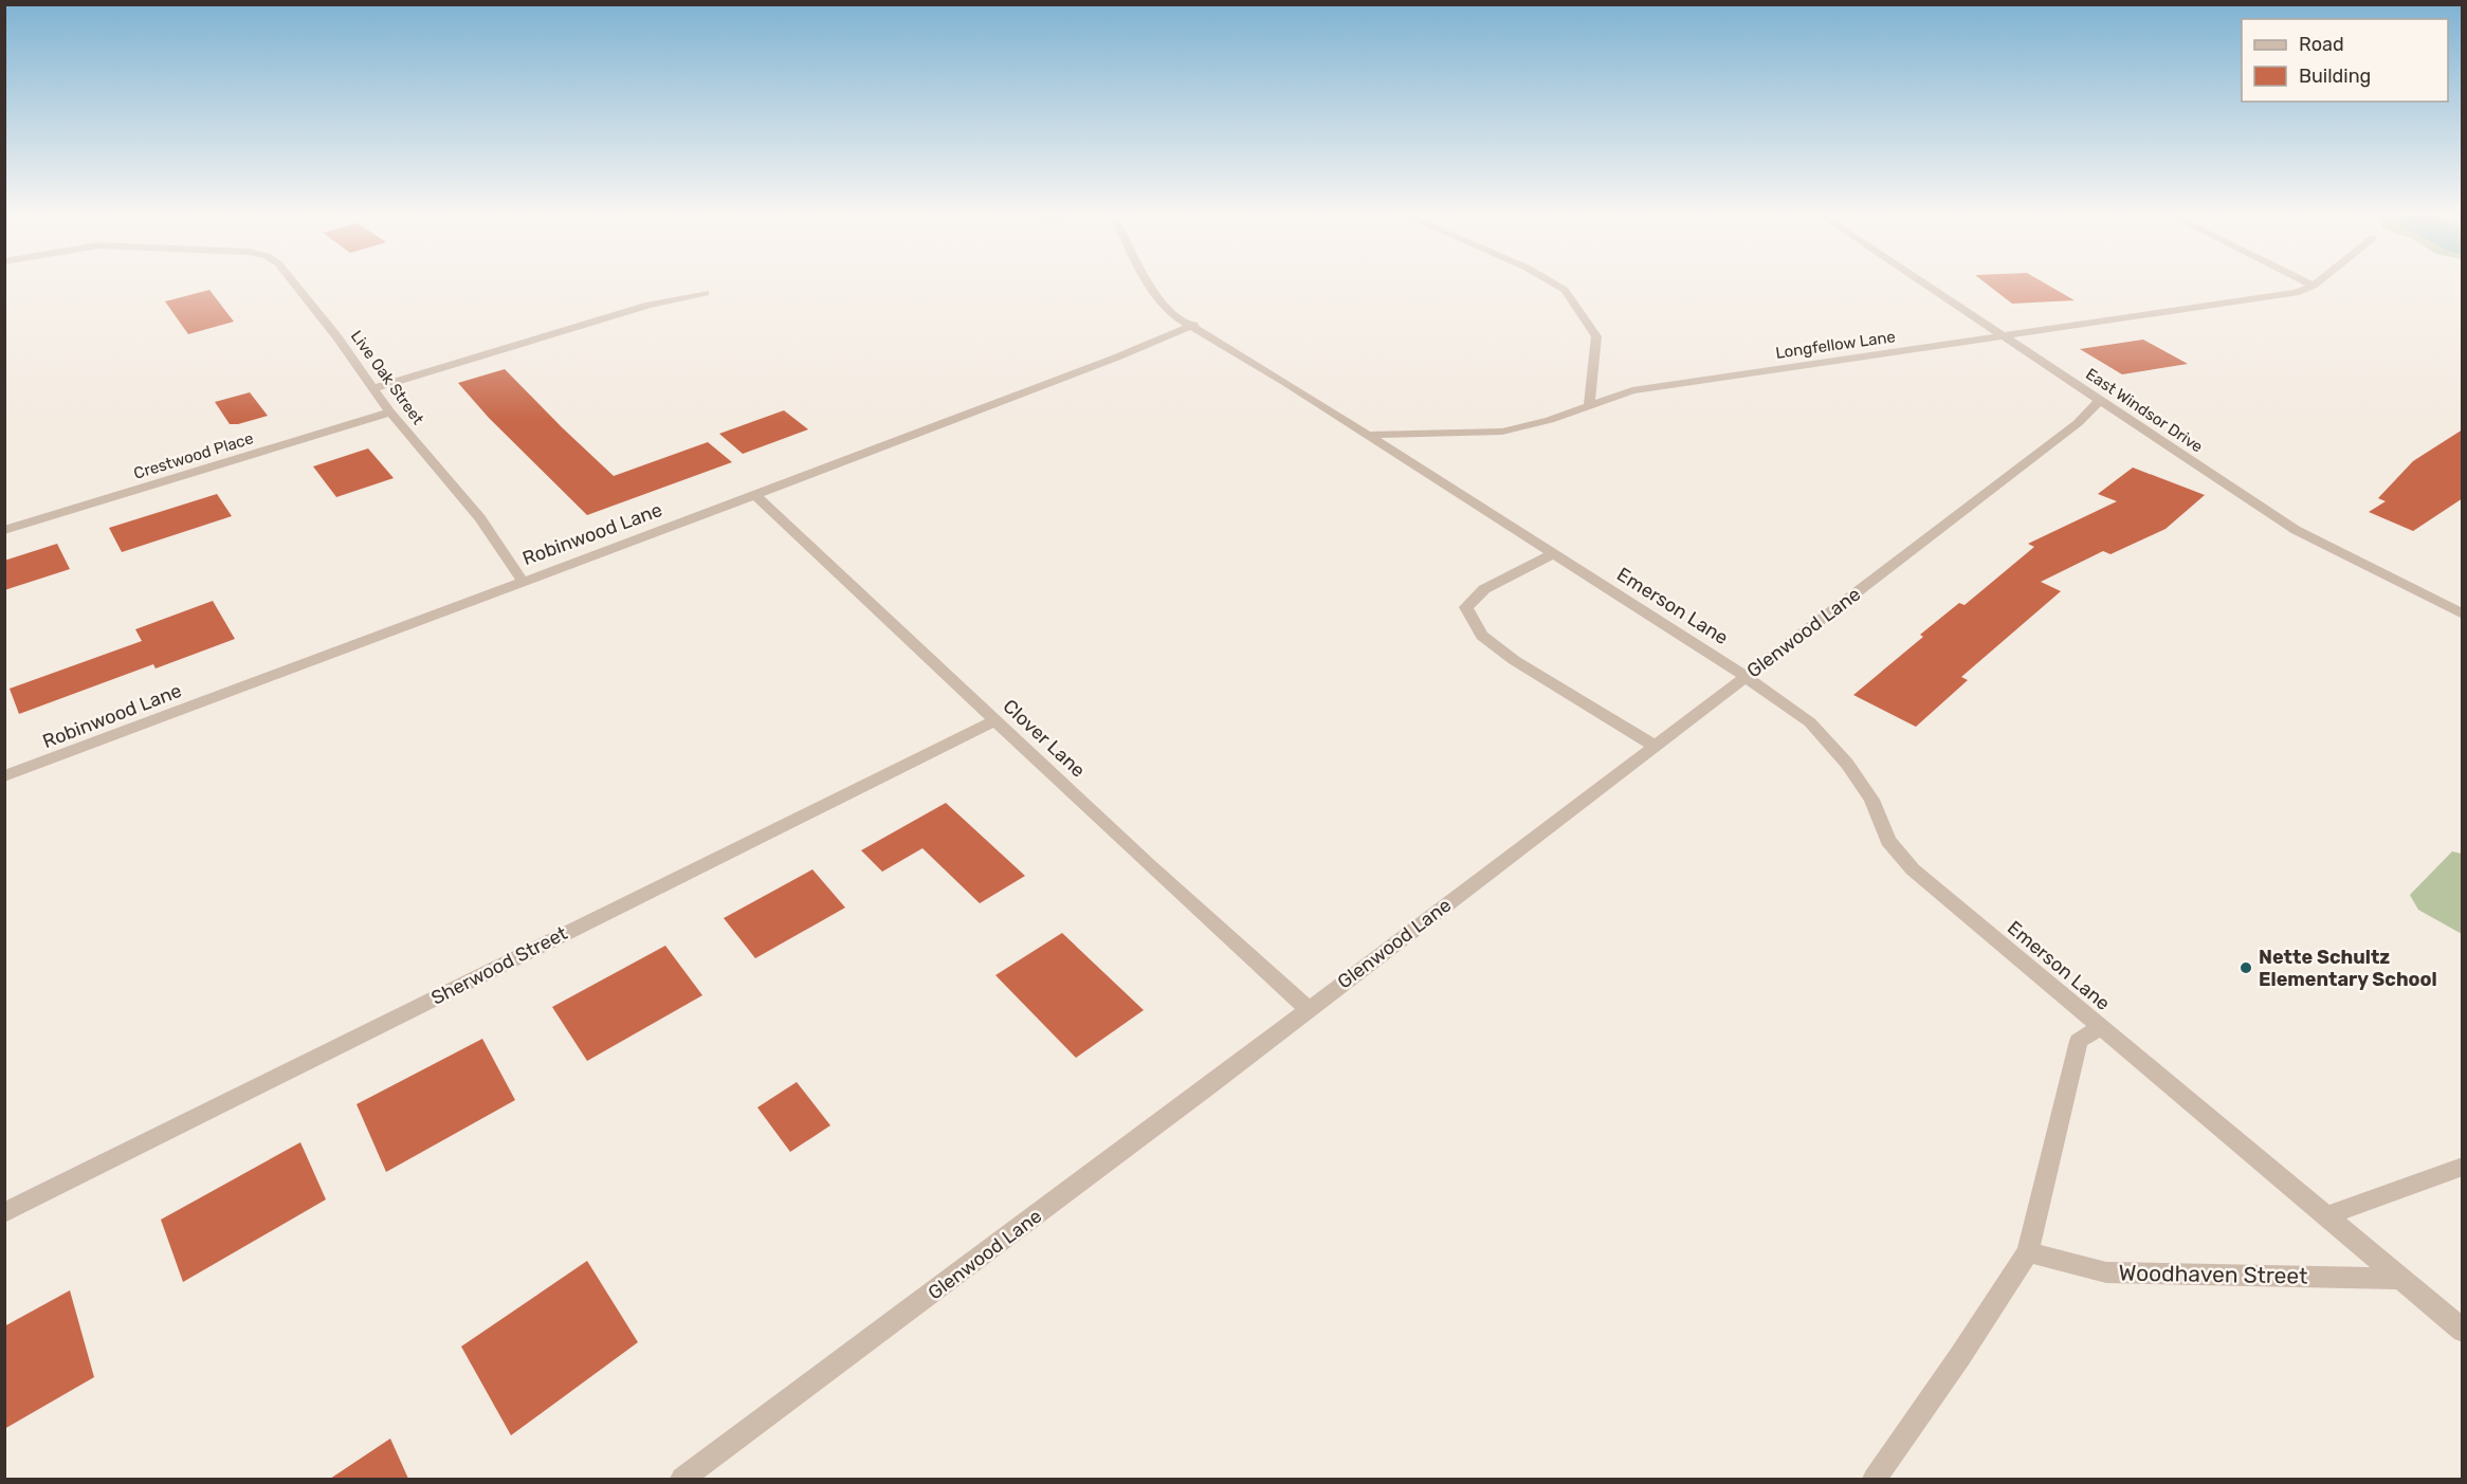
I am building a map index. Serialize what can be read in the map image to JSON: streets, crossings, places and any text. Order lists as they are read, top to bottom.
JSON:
{
  "streets": {
    "street": [
      "Longfellow Lane",
      "Live Oak Street",
      "East Windsor Drive",
      "Crestwood Place",
      "Robinwood Lane",
      "Emerson Lane",
      "Glenwood Lane",
      "Clover Lane",
      "Sherwood Street",
      "Woodhaven Street"
    ]
  },
  "crossings": [
    ["Longfellow Lane", "East Windsor Drive"],
    ["Longfellow Lane", "Emerson Lane"],
    ["Live Oak Street", "Crestwood Place"],
    ["Live Oak Street", "Robinwood Lane"],
    ["East Windsor Drive", "Glenwood Lane"],
    ["Robinwood Lane", "Emerson Lane"],
    ["Robinwood Lane", "Clover Lane"],
    ["Emerson Lane", "Glenwood Lane"],
    ["Emerson Lane", "Woodhaven Street"],
    ["Glenwood Lane", "Clover Lane"],
    ["Clover Lane", "Sherwood Street"]
  ],
  "places": ["Nette Schultz Elementary School"],
  "legend": ["Road", "Building"]
}
